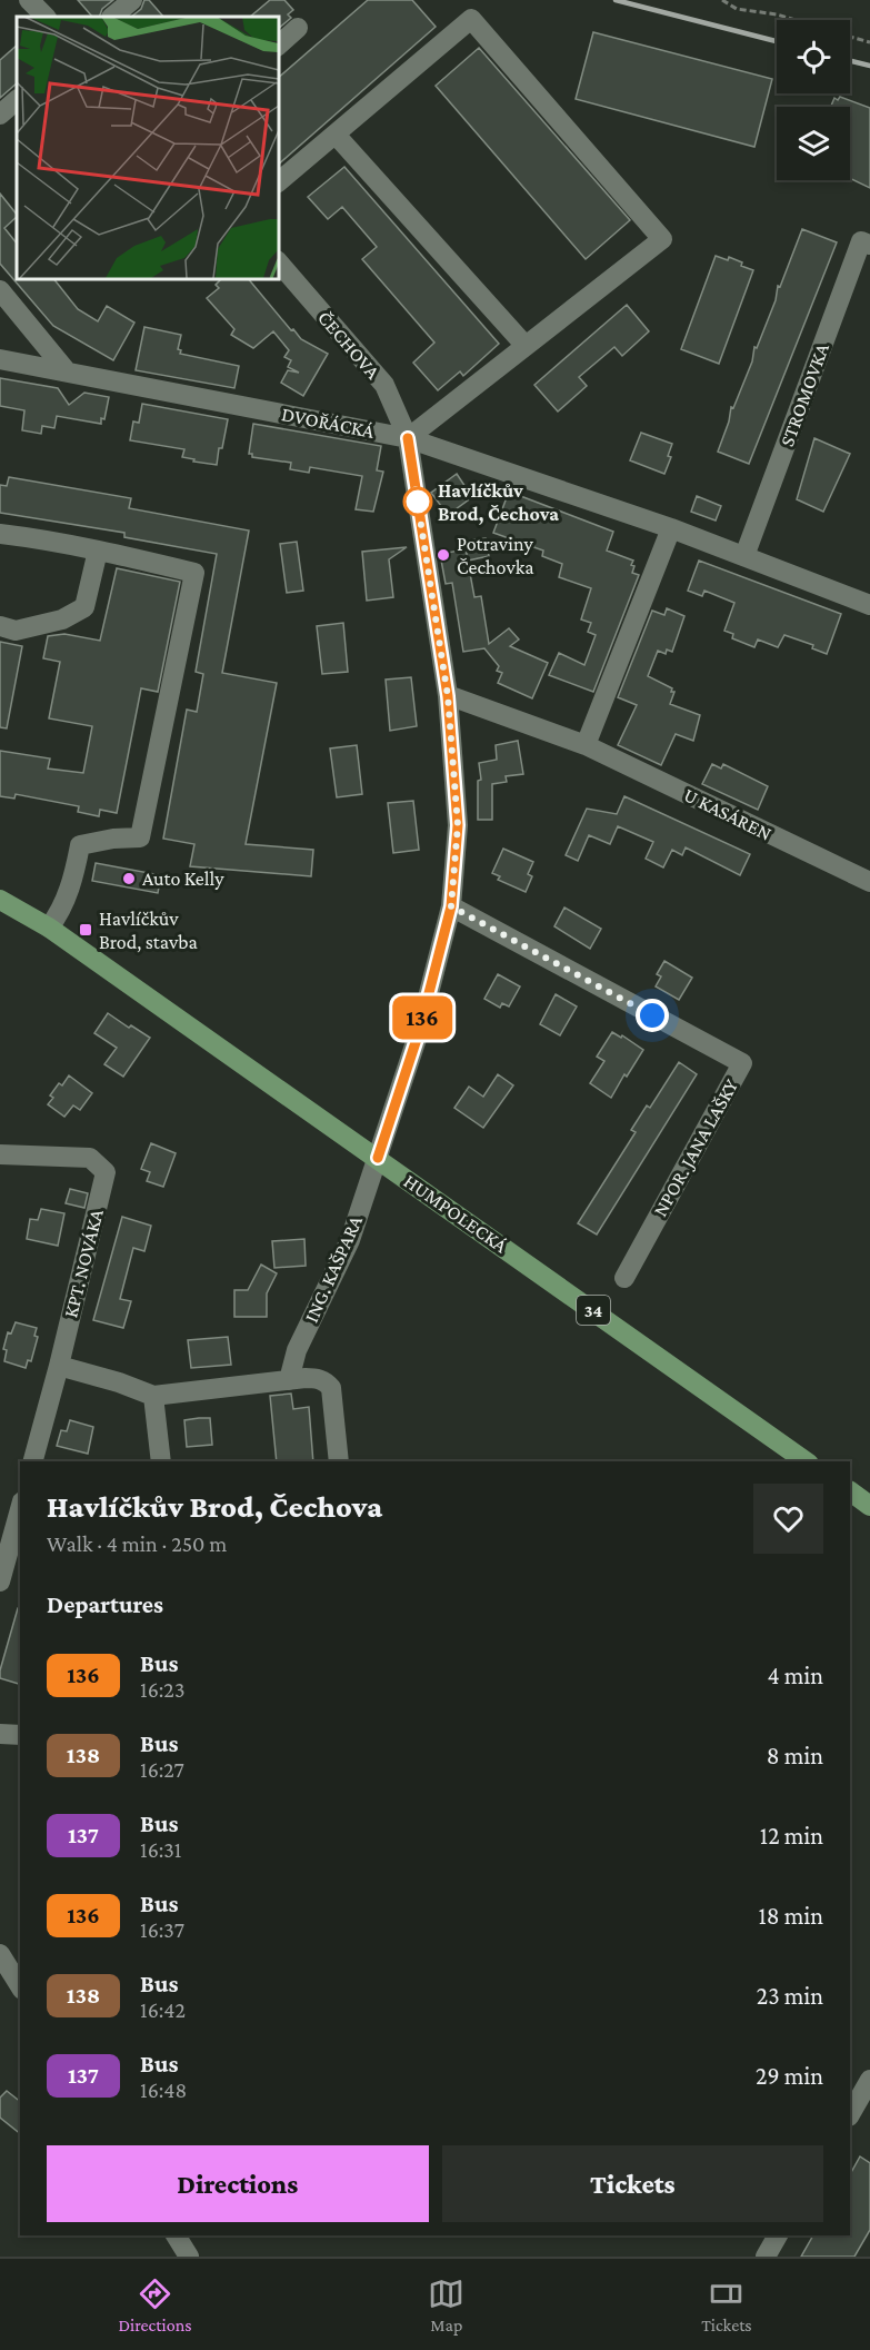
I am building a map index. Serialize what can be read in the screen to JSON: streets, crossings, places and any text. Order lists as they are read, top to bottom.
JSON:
{
  "streets": {
    "main road": ["HUMPOLECKÁ", "34"],
    "street": [
      "ČECHOVA",
      "STROMOVKA",
      "DVOŘÁCKÁ",
      "U KASÁREN",
      "NPOR. JANA LAŠKY",
      "KPT. NOVÁKA",
      "ING. KAŠPARA"
    ]
  },
  "crossings": [
    ["ČECHOVA", "DVOŘÁCKÁ"],
    ["STROMOVKA", "DVOŘÁCKÁ"],
    ["HUMPOLECKÁ", "ING. KAŠPARA"]
  ],
  "places": {
    "other": ["Havlíčkův Brod, Čechova", "Potraviny Čechovka", "Auto Kelly"],
    "transit": ["Havlíčkův Brod, stavba"]
  },
  "lines": ["bus line 136"],
  "page": {
    "on_map": "136",
    "heading": [
      ["Havlíčkův Brod, Čechova", "Walk · 4 min · 250 m"],
      "Departures"
    ],
    "list": [
      {
        "mark": "136",
        "name": "Bus",
        "note": "16:23",
        "value": "4 min"
      },
      {
        "mark": "138",
        "name": "Bus",
        "note": "16:27",
        "value": "8 min"
      },
      {
        "mark": "137",
        "name": "Bus",
        "note": "16:31",
        "value": "12 min"
      },
      {
        "mark": "136",
        "name": "Bus",
        "note": "16:37",
        "value": "18 min"
      },
      {
        "mark": "138",
        "name": "Bus",
        "note": "16:42",
        "value": "23 min"
      },
      {
        "mark": "137",
        "name": "Bus",
        "note": "16:48",
        "value": "29 min"
      }
    ],
    "buttons": ["Directions", "Tickets"],
    "tabs": ["Directions", "Map", "Tickets"]
  }
}
